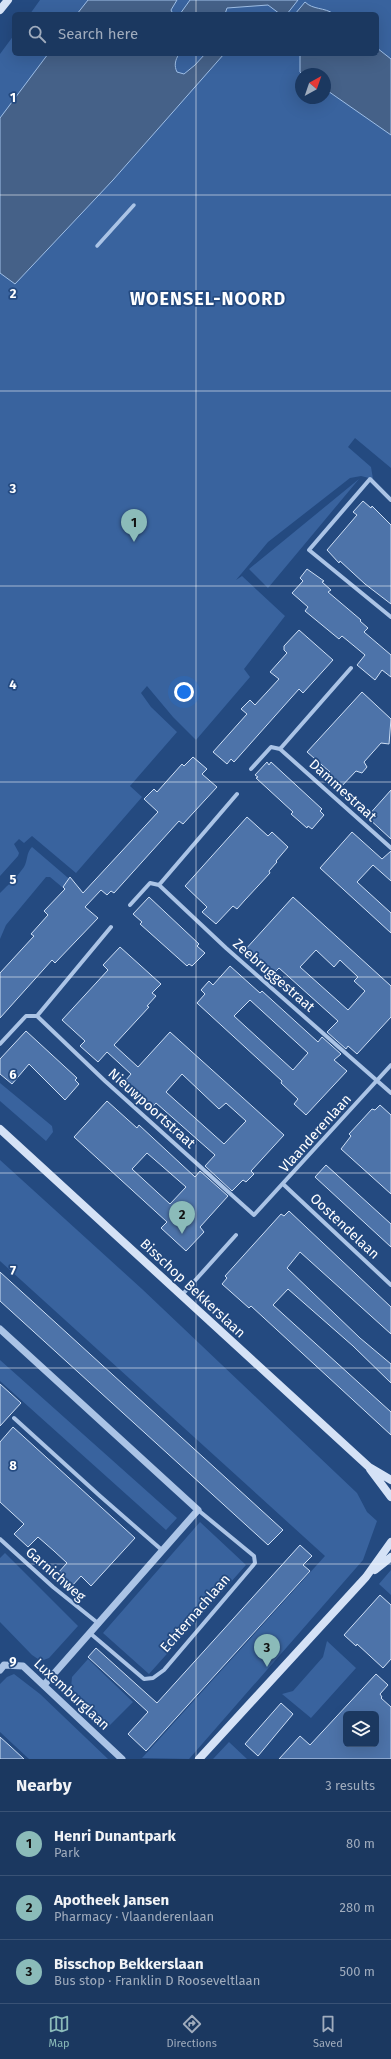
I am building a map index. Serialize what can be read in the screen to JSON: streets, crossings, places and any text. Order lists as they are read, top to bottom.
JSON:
{
  "streets": {
    "main road": ["Bisschop Bekkerslaan"],
    "street": [
      "Dammestraat",
      "Zeebruggestraat",
      "Nieuwpoortstraat",
      "Vlaanderenlaan",
      "Oostendelaan",
      "Garnichweg",
      "Echternachlaan",
      "Luxemburglaan"
    ]
  },
  "crossings": [
    ["Zeebruggestraat", "Vlaanderenlaan"],
    ["Nieuwpoortstraat", "Vlaanderenlaan"],
    ["Vlaanderenlaan", "Oostendelaan"]
  ],
  "districts": ["WOENSEL-NOORD"],
  "north": "top right",
  "page": {
    "search": "Search here",
    "pins": ["1", "2", "3"],
    "heading": ["Nearby", "3 results"],
    "list": [
      {
        "mark": "1",
        "name": "Henri Dunantpark",
        "note": "Park",
        "value": "80 m"
      },
      {
        "mark": "2",
        "name": "Apotheek Jansen",
        "note": "Pharmacy · Vlaanderenlaan",
        "value": "280 m"
      },
      {
        "mark": "3",
        "name": "Bisschop Bekkerslaan",
        "note": "Bus stop · Franklin D Rooseveltlaan",
        "value": "500 m"
      }
    ],
    "nav": ["Map", "Directions", "Saved"]
  },
  "grid": {
    "rows": [
      "1",
      "2",
      "3",
      "4",
      "5",
      "6",
      "7",
      "8",
      "9"
    ]
  }
}
